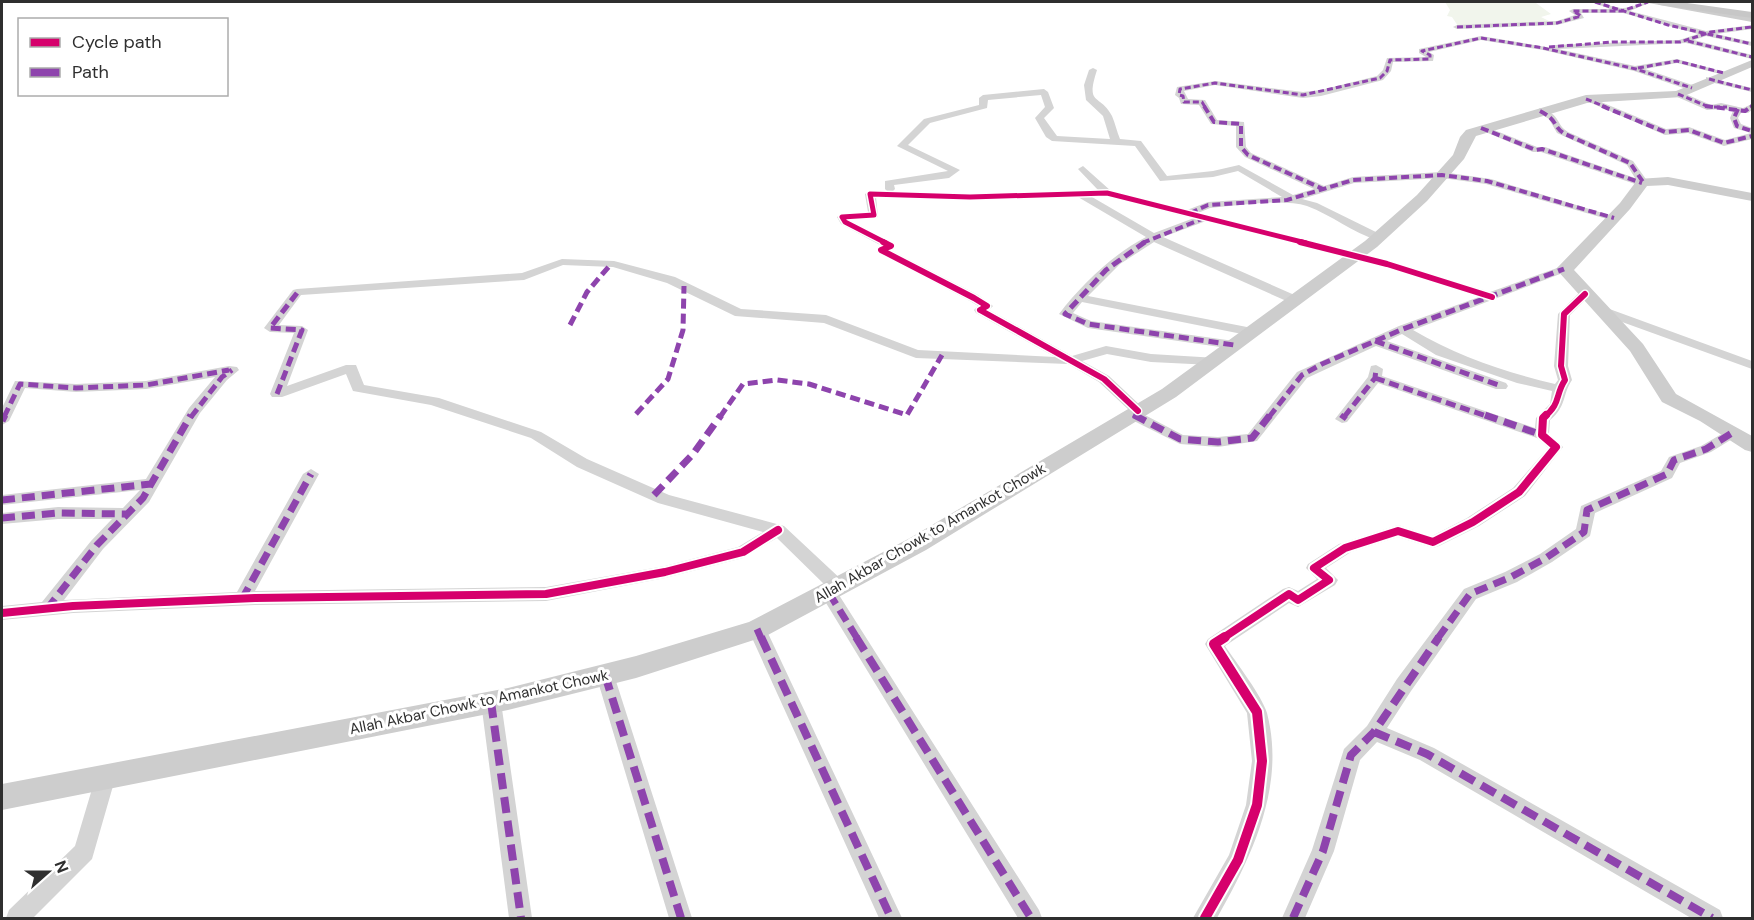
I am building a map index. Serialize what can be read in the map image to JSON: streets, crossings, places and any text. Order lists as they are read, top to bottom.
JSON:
{
  "streets": {
    "main road": ["Allah Akbar Chowk to Amankot Chowk"]
  },
  "legend": ["Cycle path", "Path"],
  "north": "right"
}
